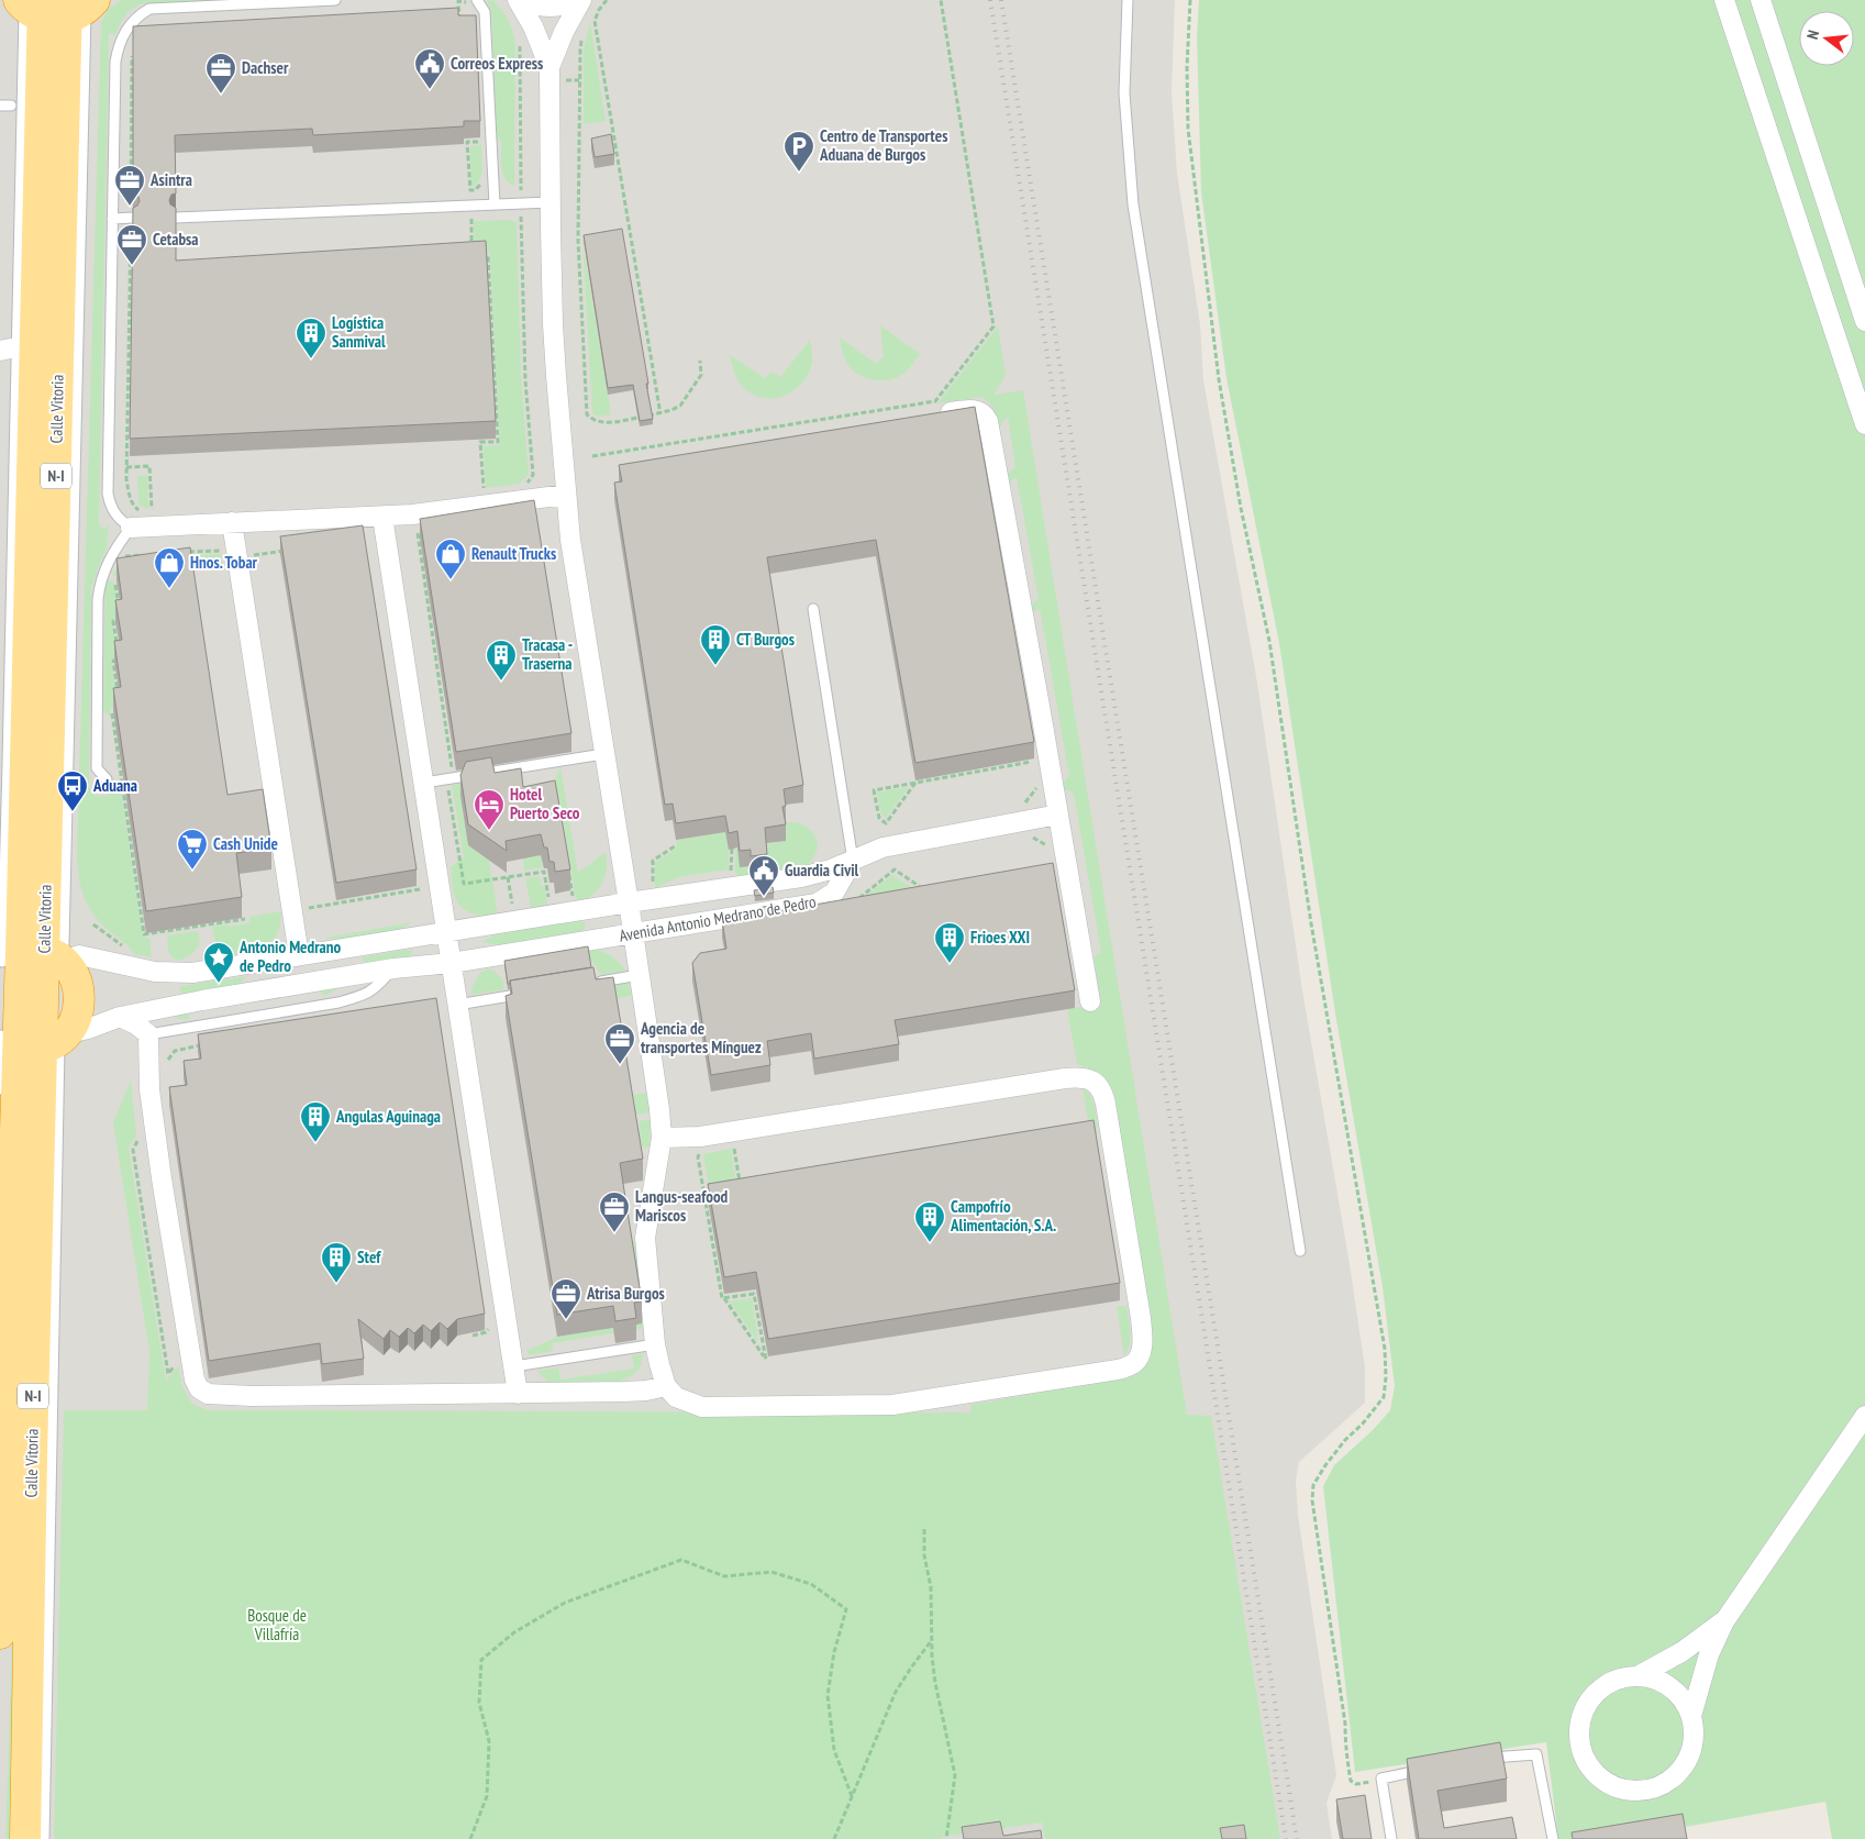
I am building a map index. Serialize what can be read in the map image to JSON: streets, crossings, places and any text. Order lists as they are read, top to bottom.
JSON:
{
  "streets": {
    "highway": ["Calle Vitoria", "N-I"],
    "street": ["Avenida Antonio Medrano de Pedro"]
  },
  "crossings": [
    ["Calle Vitoria", "N-I"],
    ["Calle Vitoria", "Avenida Antonio Medrano de Pedro"],
    ["N-I", "Avenida Antonio Medrano de Pedro"]
  ],
  "parks": ["Bosque de Villafría"],
  "places": {
    "public building": ["Correos Express", "Guardia Civil"],
    "office": [
      "Dachser",
      "Asintra",
      "Cetabsa",
      "Agencia de transportes Mínguez",
      "Langus-seafood Mariscos",
      "Atrisa Burgos"
    ],
    "parking": ["Centro de Transportes Aduana de Burgos"],
    "building": [
      "Logística Sanmival",
      "CT Burgos",
      "Tracasa - Traserna",
      "Frioes XXI",
      "Angulas Aguinaga",
      "Campofrío Alimentación, S.A.",
      "Stef"
    ],
    "shop": ["Renault Trucks", "Hnos. Tobar"],
    "bus stop": ["Aduana"],
    "hotel": ["Hotel Puerto Seco"],
    "supermarket": ["Cash Unide"],
    "place": ["Antonio Medrano de Pedro"]
  },
  "north": "left"
}
